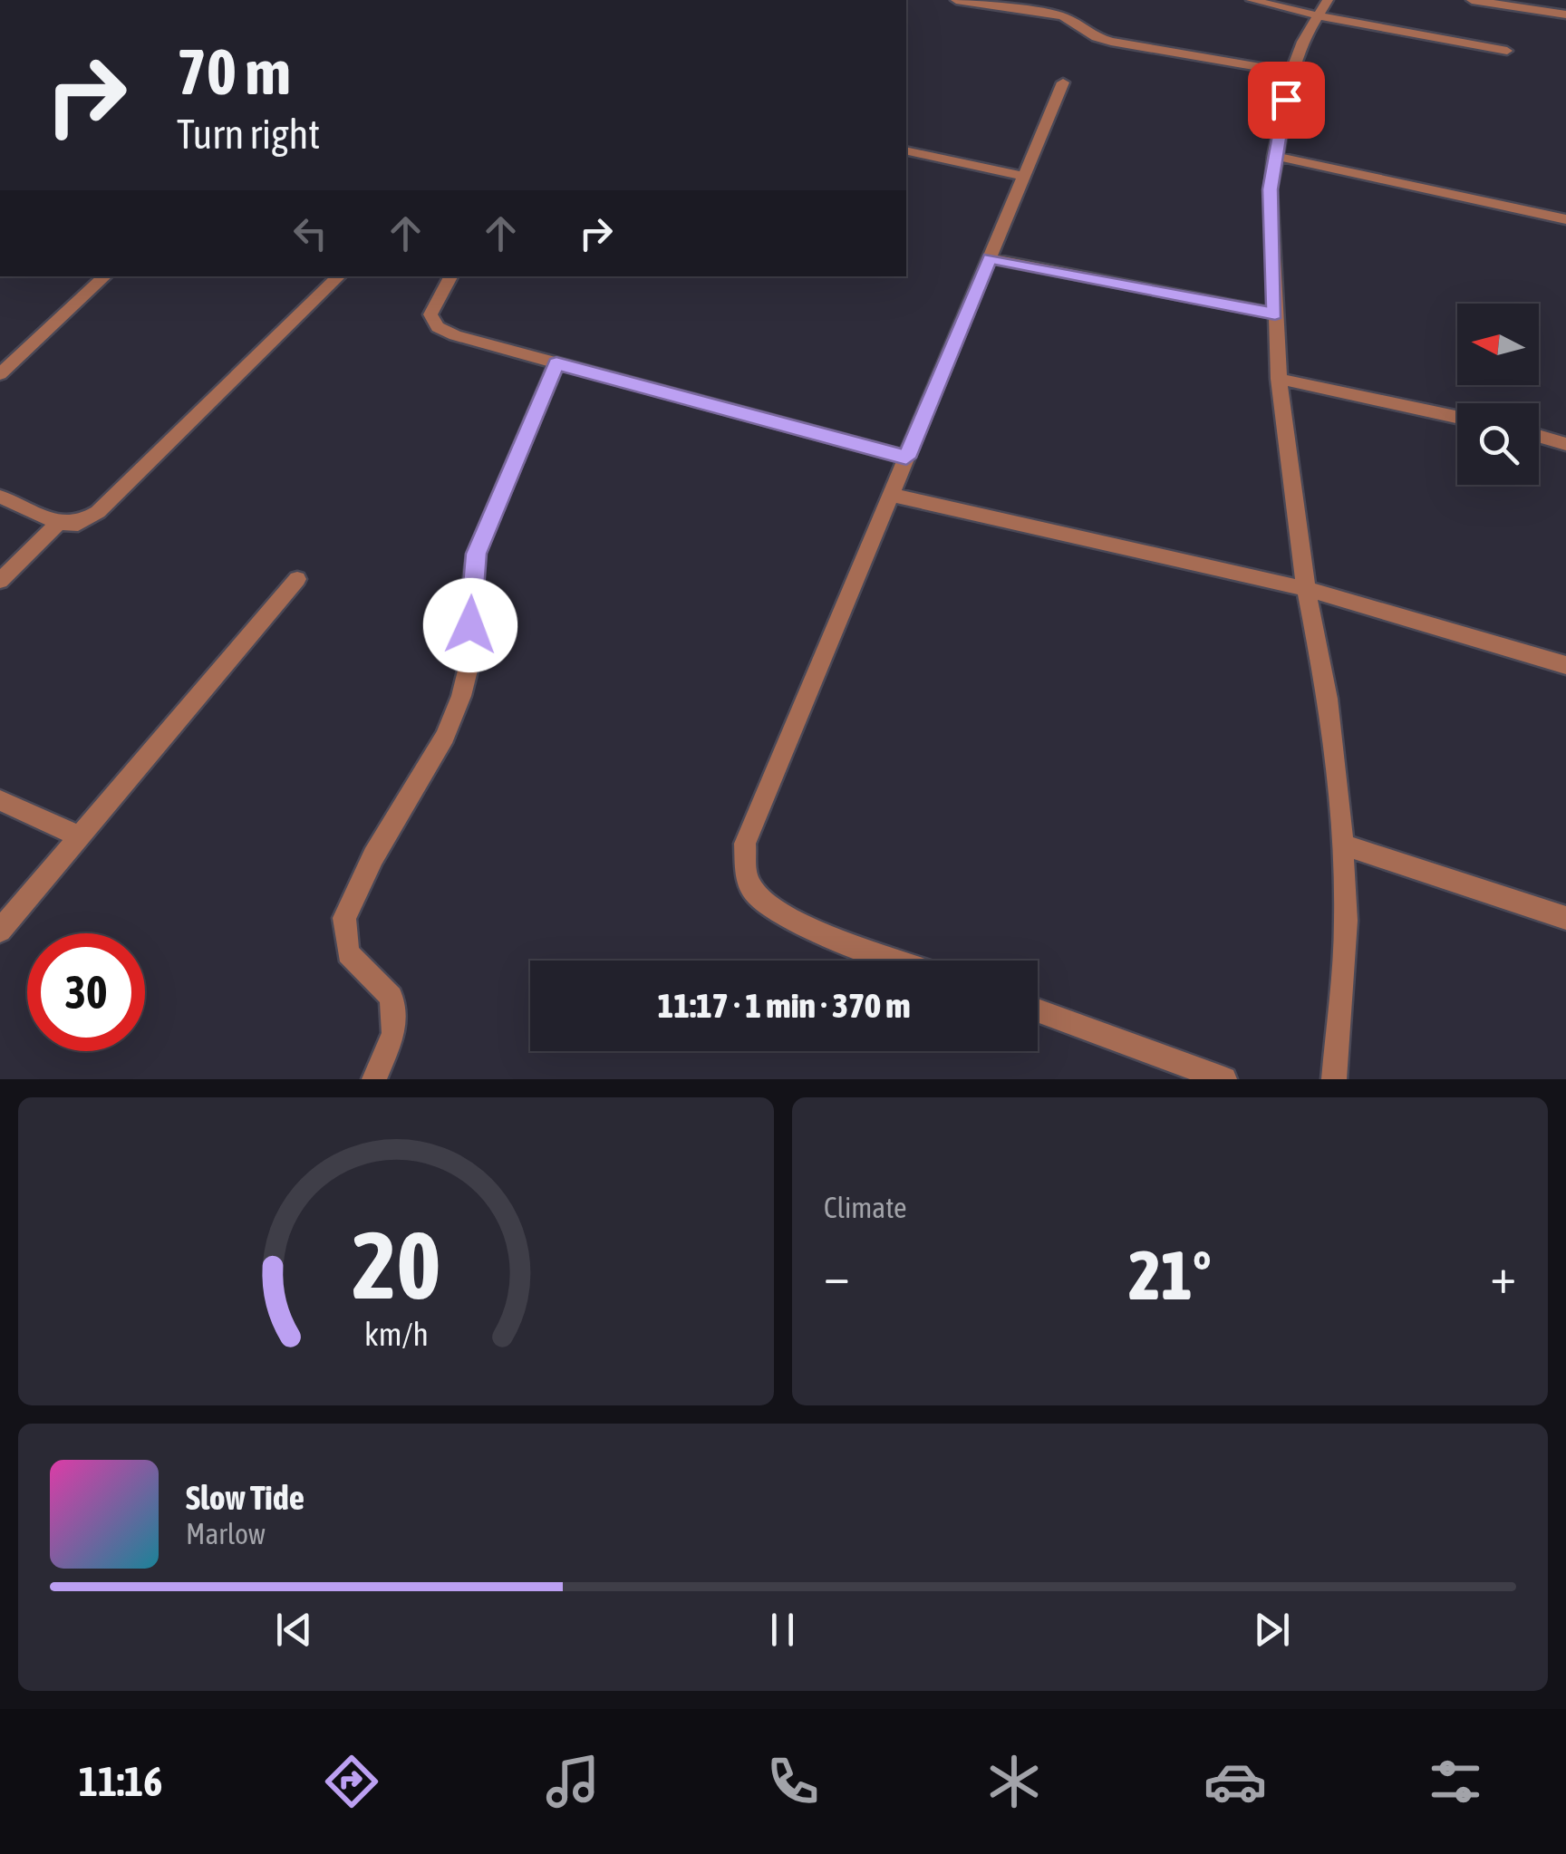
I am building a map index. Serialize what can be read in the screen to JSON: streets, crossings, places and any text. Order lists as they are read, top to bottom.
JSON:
{
  "north": "left",
  "page": {
    "turn": ["70 m", "Turn right"],
    "limit": "30",
    "trip": "11:17 · 1 min · 370 m",
    "tile": "Climate",
    "heat": ["−", "21°", "+"],
    "song": ["Slow Tide", "Marlow"],
    "tabs": "11:16",
    "gauge": ["20", "km/h"]
  }
}
